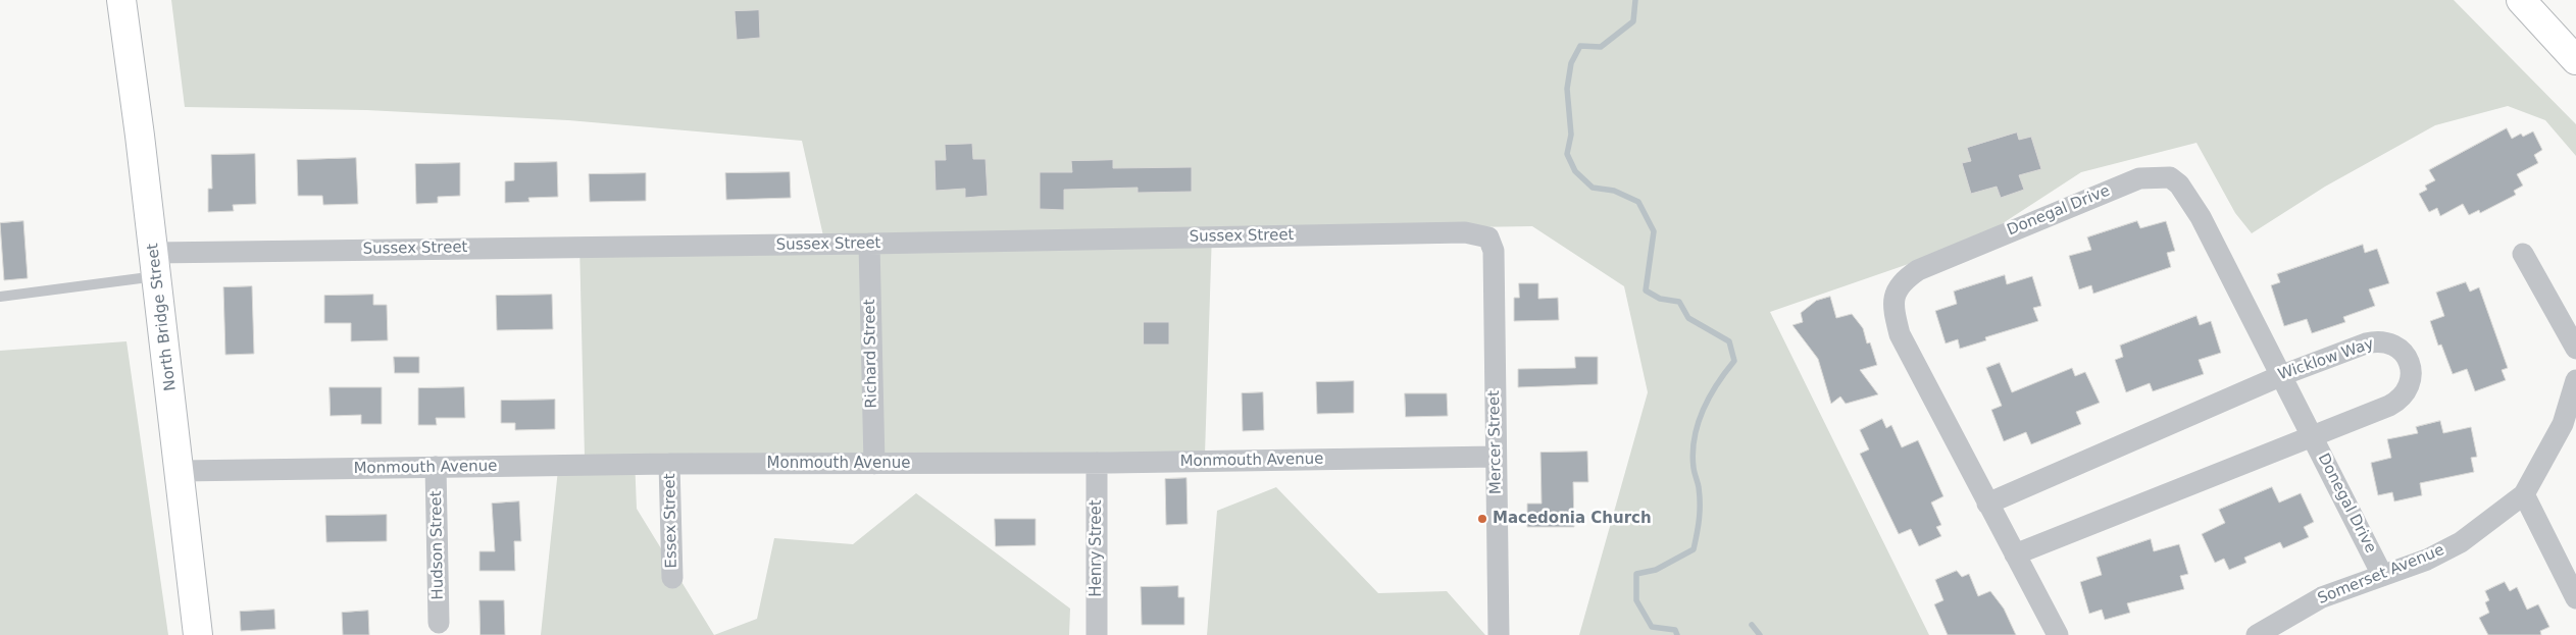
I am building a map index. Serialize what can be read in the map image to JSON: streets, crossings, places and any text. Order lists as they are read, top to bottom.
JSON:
{
  "streets": {
    "main road": ["North Bridge Street"],
    "street": [
      "Donegal Drive",
      "Sussex Street",
      "Richard Street",
      "Wicklow Way",
      "Mercer Street",
      "Monmouth Avenue",
      "Essex Street",
      "Hudson Street",
      "Henry Street",
      "Somerset Avenue"
    ]
  },
  "crossings": [
    ["Donegal Drive", "Wicklow Way"],
    ["Donegal Drive", "Somerset Avenue"],
    ["Sussex Street", "North Bridge Street"],
    ["Sussex Street", "Richard Street"],
    ["Sussex Street", "Mercer Street"],
    ["North Bridge Street", "Monmouth Avenue"],
    ["Richard Street", "Monmouth Avenue"],
    ["Mercer Street", "Monmouth Avenue"],
    ["Monmouth Avenue", "Essex Street"],
    ["Monmouth Avenue", "Hudson Street"],
    ["Monmouth Avenue", "Henry Street"]
  ],
  "places": ["Macedonia Church"]
}
